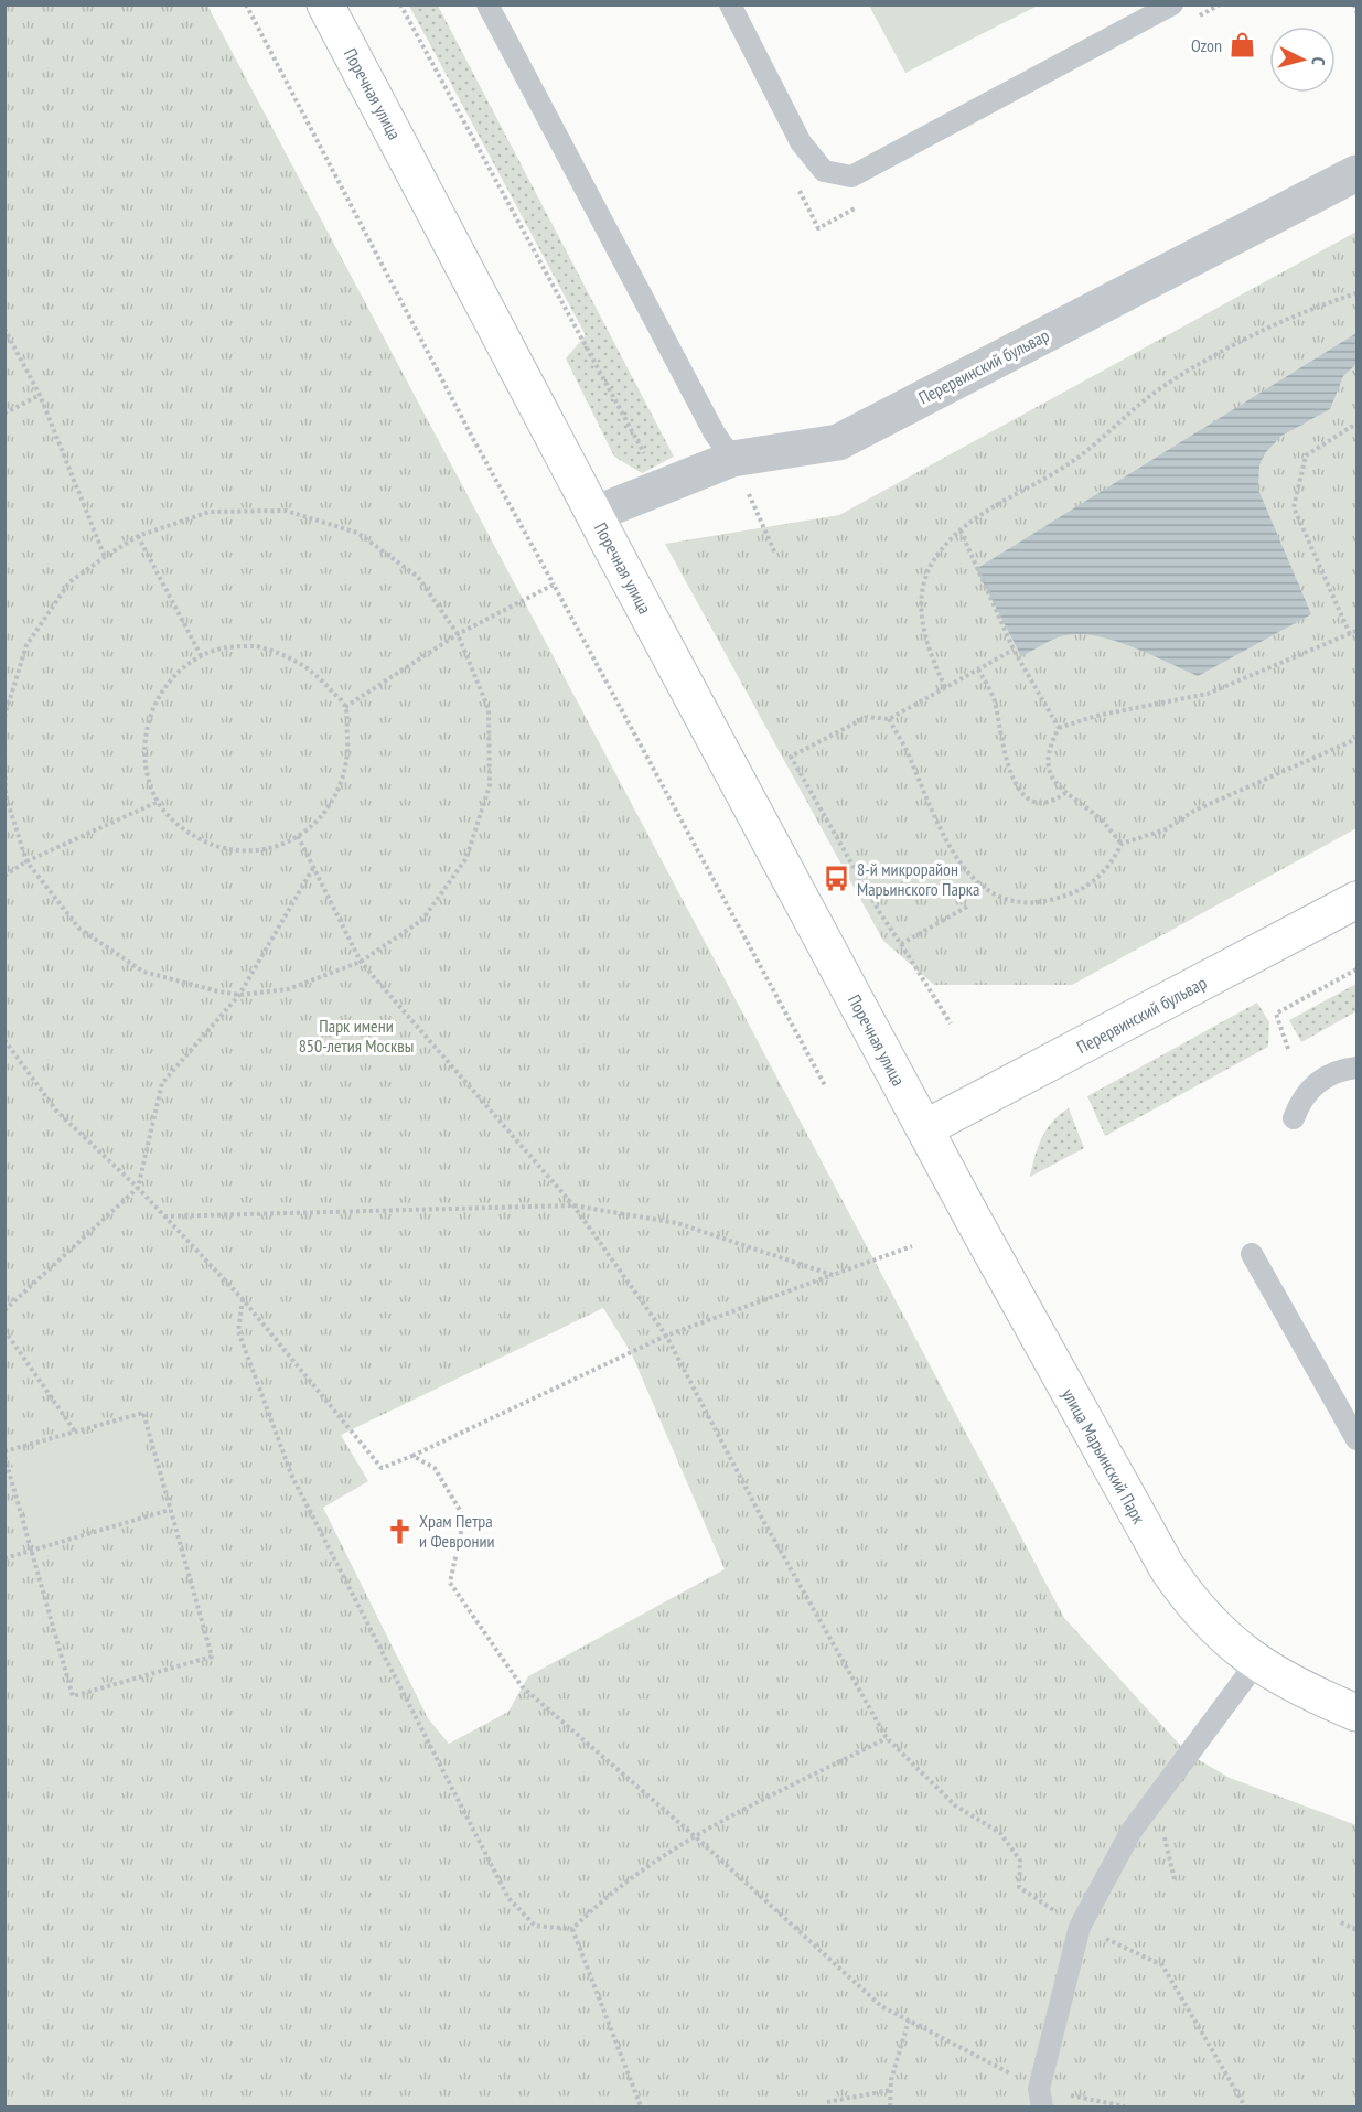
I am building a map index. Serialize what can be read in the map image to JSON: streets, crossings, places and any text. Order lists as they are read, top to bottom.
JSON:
{
  "streets": {
    "main road": ["Поречная улица", "Перервинский бульвар", "улица Марьинский Парк"]
  },
  "crossings": [
    ["Поречная улица", "Перервинский бульвар"],
    ["Поречная улица", "улица Марьинский Парк"],
    ["Перервинский бульвар", "улица Марьинский Парк"]
  ],
  "parks": ["Парк имени 850-летия Москвы"],
  "places": {
    "shop": ["Ozon"],
    "bus stop": ["8-й микрорайон Марьинского Парка"],
    "church": ["Храм Петра и Февронии"]
  },
  "north": "right"
}
